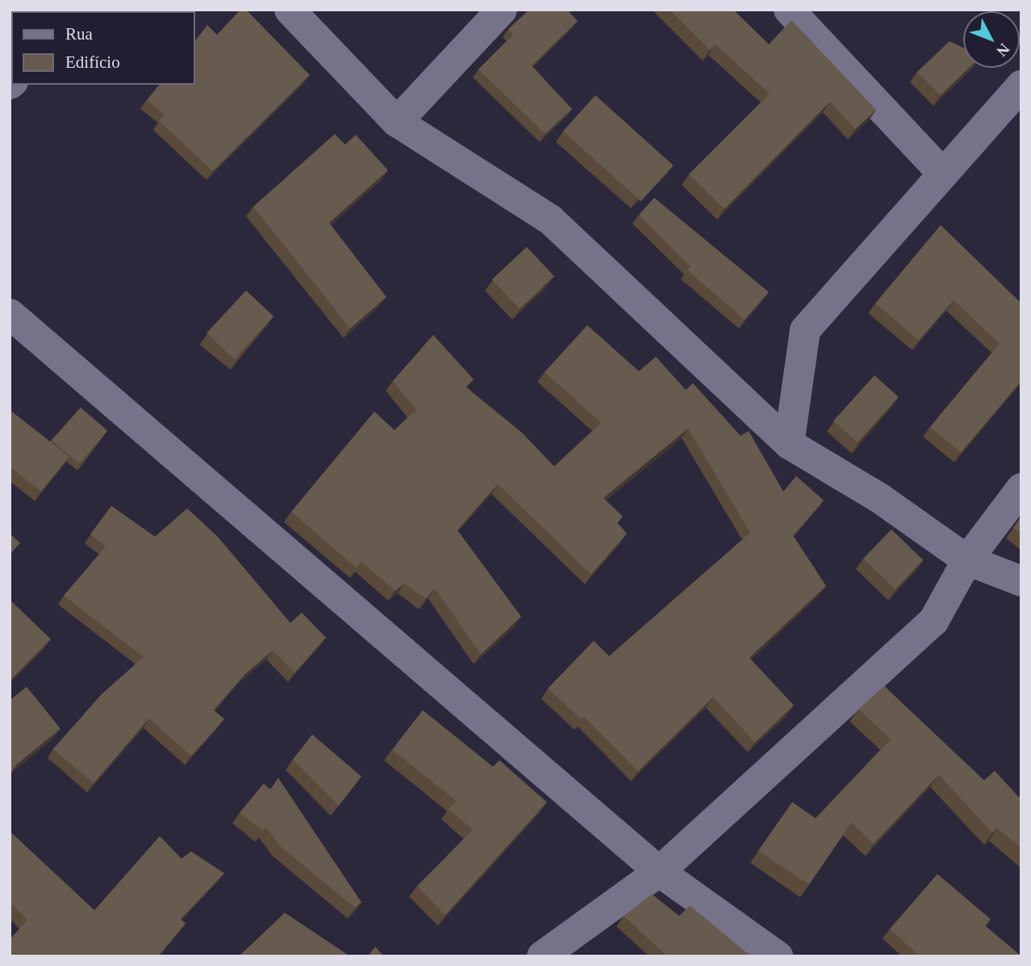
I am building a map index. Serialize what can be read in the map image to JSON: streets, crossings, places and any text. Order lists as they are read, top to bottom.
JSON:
{
  "legend": ["Rua", "Edifício"],
  "north": "bottom right"
}
